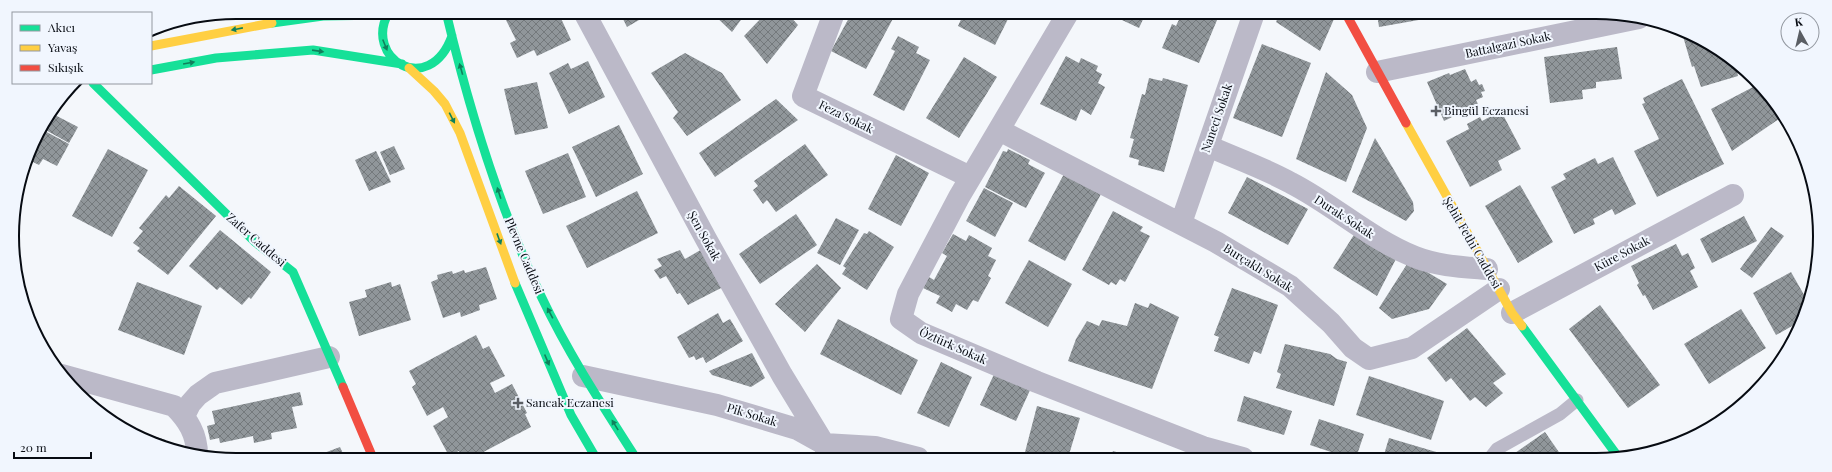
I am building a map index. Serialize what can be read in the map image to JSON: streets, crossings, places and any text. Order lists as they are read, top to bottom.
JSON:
{
  "streets": {
    "street": [
      "Battalgazi Sokak",
      "Feza Sokak",
      "Naneci Sokak",
      "Durak Sokak",
      "Şen Sokak",
      "Zafer Caddesi",
      "Şehit Fethi Caddesi",
      "Küre Sokak",
      "Plevne Caddesi",
      "Burçaklı Sokak",
      "Öztürk Sokak",
      "Pik Sokak"
    ]
  },
  "crossings": [
    ["Battalgazi Sokak", "Şehit Fethi Caddesi"],
    ["Feza Sokak", "Öztürk Sokak"],
    ["Naneci Sokak", "Durak Sokak"],
    ["Naneci Sokak", "Burçaklı Sokak"],
    ["Durak Sokak", "Şehit Fethi Caddesi"],
    ["Şen Sokak", "Pik Sokak"],
    ["Şehit Fethi Caddesi", "Küre Sokak"],
    ["Şehit Fethi Caddesi", "Burçaklı Sokak"],
    ["Plevne Caddesi", "Pik Sokak"],
    ["Burçaklı Sokak", "Öztürk Sokak"]
  ],
  "places": {
    "health": ["Bingül Eczanesi", "Sancak Eczanesi"]
  },
  "legend": ["Akıcı", "Yavaş", "Sıkışık"],
  "scale_bar": "20 m",
  "north": "top"
}
